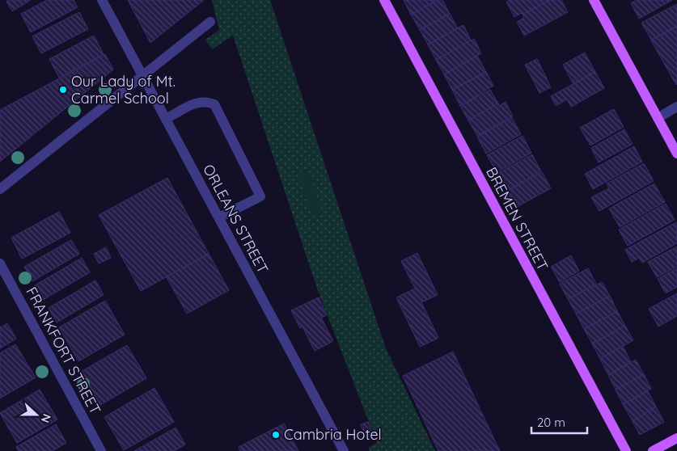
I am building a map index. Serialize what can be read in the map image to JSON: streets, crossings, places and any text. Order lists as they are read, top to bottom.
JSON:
{
  "streets": {
    "main road": ["BREMEN STREET"],
    "street": ["ORLEANS STREET", "FRANKFORT STREET"]
  },
  "places": ["Our Lady of Mt. Carmel School", "Cambria Hotel"],
  "scale_bar": "20 m",
  "north": "right"
}
